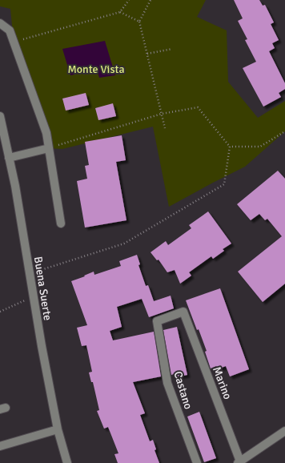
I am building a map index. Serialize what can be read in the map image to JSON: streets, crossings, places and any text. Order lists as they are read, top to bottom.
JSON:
{
  "streets": {
    "street": ["Buena Suerte", "Marino", "Castano"]
  },
  "crossings": [
    ["Marino", "Castano"]
  ],
  "parks": ["Monte Vista"]
}
